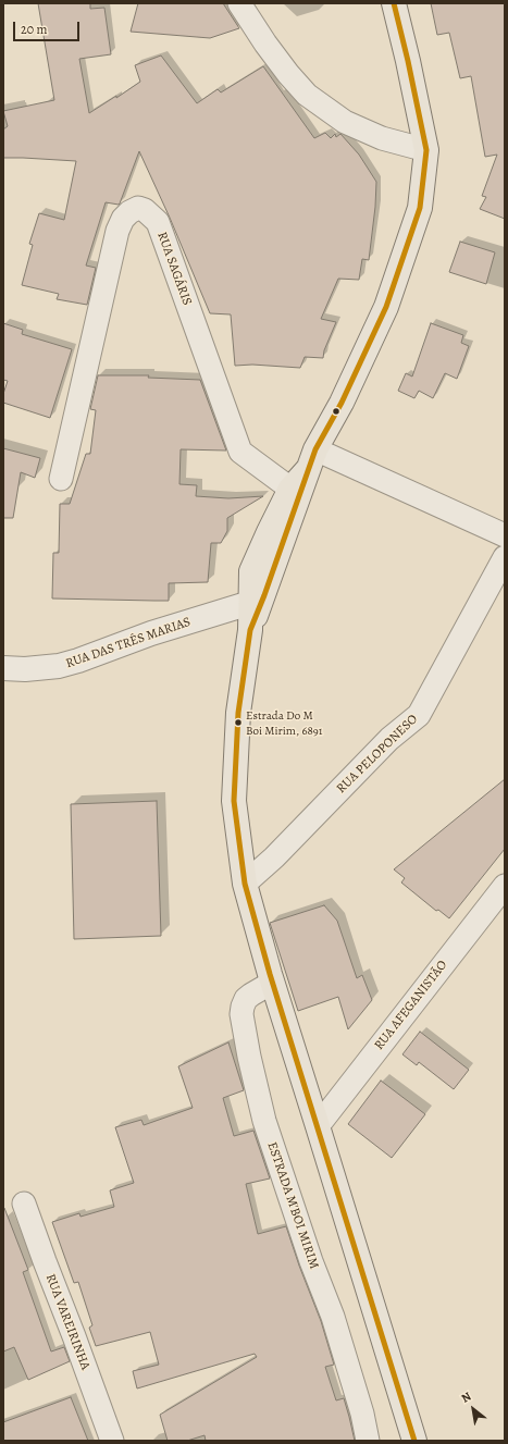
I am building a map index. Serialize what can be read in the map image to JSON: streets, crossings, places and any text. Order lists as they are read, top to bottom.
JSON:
{
  "streets": {
    "street": [
      "RUA SAGÁRIS",
      "RUA DAS TRÊS MARIAS",
      "RUA PELOPONESO",
      "RUA AFEGANISTÃO",
      "ESTRADA M'BOI MIRIM",
      "RUA VAREIRINHA"
    ]
  },
  "places": ["Estrada Do M Boi Mirim, 6891"],
  "scale_bar": "20 m",
  "north": "top left"
}
